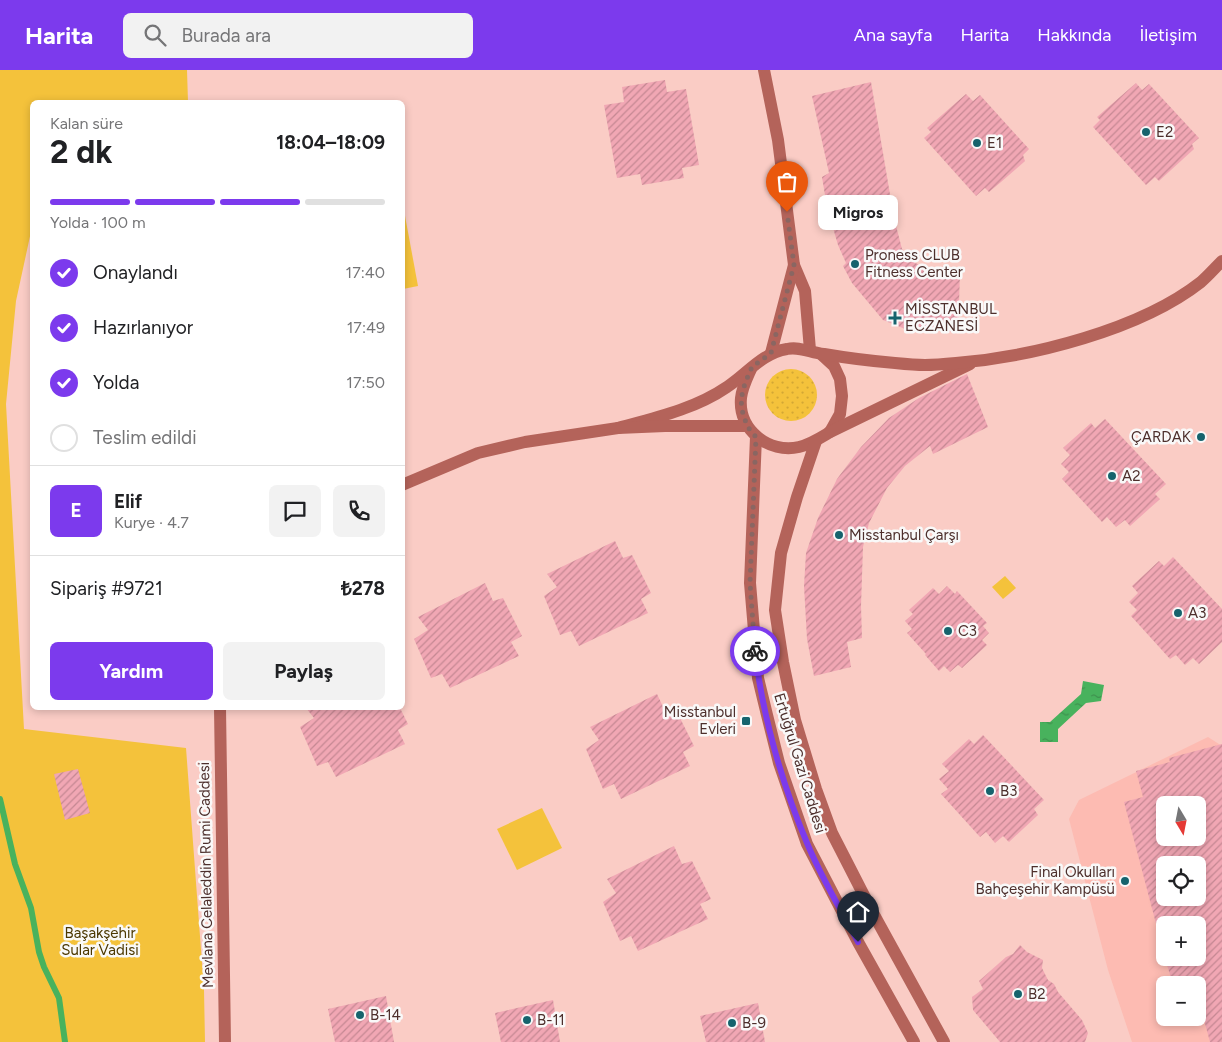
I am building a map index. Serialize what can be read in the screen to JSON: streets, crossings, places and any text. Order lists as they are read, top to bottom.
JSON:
{
  "streets": {
    "street": ["Ertuğrul Gazi Caddesi", "Mevlana Celaleddin Rumi Caddesi"]
  },
  "parks": ["Başakşehir Sular Vadisi"],
  "places": {
    "other": [
      "E2",
      "E1",
      "Migros",
      "Proness CLUB Fitness Center",
      "ÇARDAK",
      "A2",
      "Misstanbul Çarşı",
      "A3",
      "C3",
      "B3",
      "Final Okulları Bahçeşehir Kampüsü",
      "B2",
      "B-14",
      "B-11",
      "B-9"
    ],
    "health": ["MİSSTANBUL ECZANESİ"],
    "transit": ["Misstanbul Evleri"]
  },
  "north": "bottom",
  "page": {
    "header": "Harita",
    "search": "Burada ara",
    "nav": [
      "Ana sayfa",
      "Harita",
      "Hakkında",
      "İletişim"
    ],
    "heading": ["2 dk", "Kalan süre", "18:04–18:09"],
    "panel": [
      "Elif",
      "Kurye · 4.7",
      "Sipariş #9721",
      "₺278"
    ],
    "bar": "Yolda · 100 m",
    "bubble": "Migros",
    "list": [
      ["Onaylandı", "17:40"],
      ["Hazırlanıyor", "17:49"],
      ["Yolda", "17:50"],
      "Teslim edildi"
    ],
    "round": "E",
    "buttons": ["Yardım", "Paylaş"],
    "map_buttons": ["+", "−"]
  }
}
